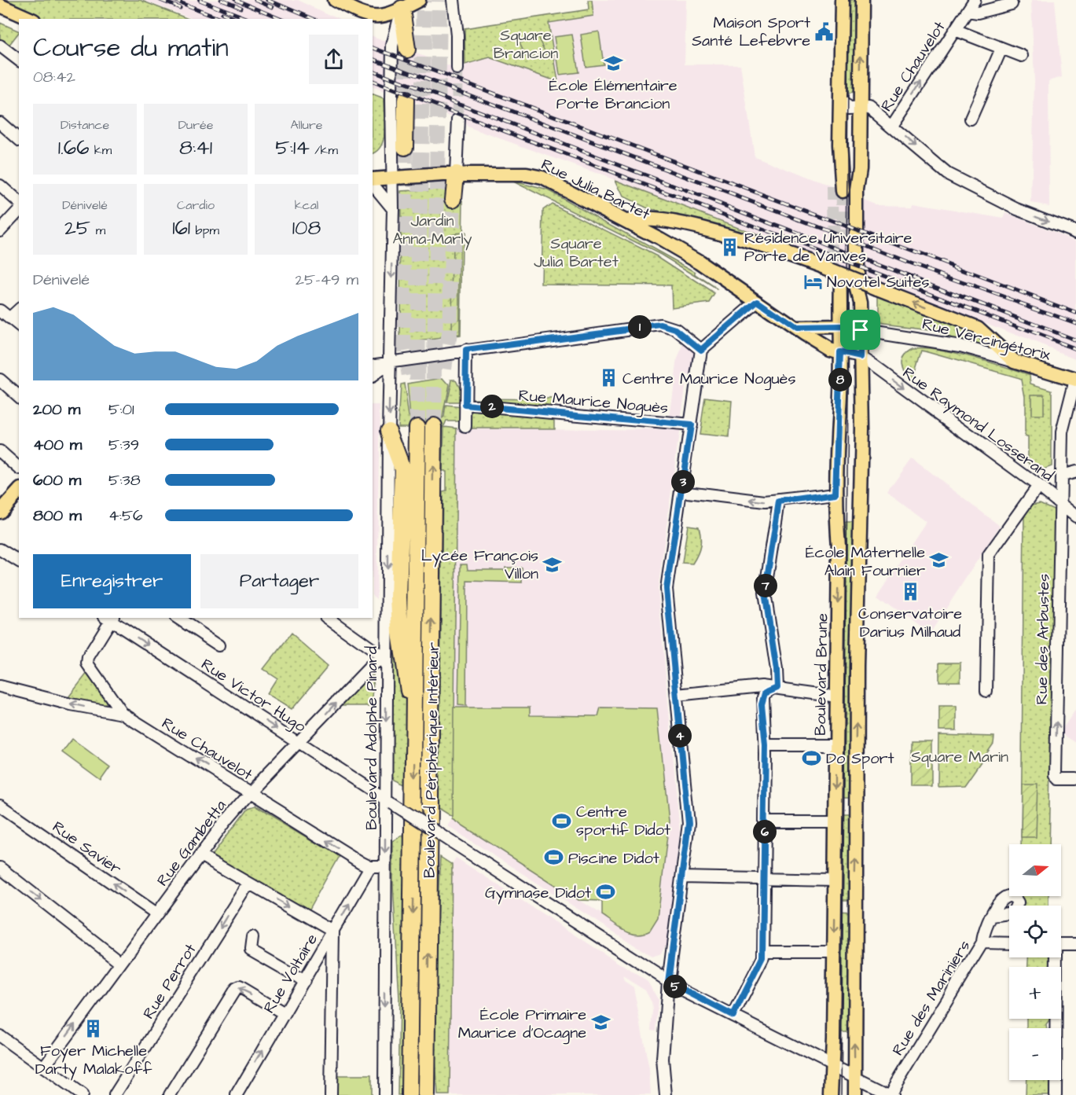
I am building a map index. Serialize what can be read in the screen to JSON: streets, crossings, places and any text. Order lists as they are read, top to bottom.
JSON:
{
  "streets": {
    "highway": ["Boulevard Périphérique Intérieur"],
    "main road": ["Rue Julia Bartet", "Rue Vercingétorix", "Boulevard Brune"],
    "street": [
      "Rue Chauvelot",
      "Rue Maurice Noguès",
      "Rue Raymond Losserand",
      "Rue des Arbustes",
      "Rue Victor Hugo",
      "Boulevard Adolphe Pinard",
      "Rue Gambetta",
      "Rue Savier",
      "Rue Voltaire",
      "Rue Perrot",
      "Rue des Mariniers"
    ]
  },
  "crossings": [
    ["Rue Chauvelot", "Rue Gambetta"],
    ["Rue Chauvelot", "Rue Voltaire"],
    ["Rue Julia Bartet", "Boulevard Brune"],
    ["Rue Julia Bartet", "Boulevard Adolphe Pinard"],
    ["Rue Vercingétorix", "Rue des Arbustes"],
    ["Rue Vercingétorix", "Boulevard Brune"],
    ["Rue Raymond Losserand", "Rue des Arbustes"],
    ["Boulevard Brune", "Rue Victor Hugo"],
    ["Rue Victor Hugo", "Boulevard Adolphe Pinard"],
    ["Rue Victor Hugo", "Rue Gambetta"],
    ["Rue Victor Hugo", "Rue des Mariniers"],
    ["Boulevard Adolphe Pinard", "Rue Gambetta"],
    ["Rue Gambetta", "Rue Savier"]
  ],
  "one_way": [
    "Rue Raymond Losserand",
    "Boulevard Adolphe Pinard",
    "Rue Gambetta",
    "Rue Voltaire",
    "Rue Perrot"
  ],
  "parks": [
    "Square Brancion",
    "Jardin Anna-Marly",
    "Square Julia Bartet",
    "Square Marin"
  ],
  "places": {
    "public building": ["Maison Sport Santé Lefebvre"],
    "school or university": [
      "École Élémentaire Porte Brancion",
      "École Maternelle Alain Fournier",
      "Lycée François Villon",
      "École Primaire Maurice d'Ocagne"
    ],
    "building": [
      "Résidence Universitaire Porte de Vanves",
      "Centre Maurice Noguès",
      "Conservatoire Darius Milhaud",
      "Foyer Michelle Darty Malakoff"
    ],
    "hotel": ["Novotel Suites"],
    "sports": [
      "Do Sport",
      "Centre sportif Didot",
      "Piscine Didot",
      "Gymnase Didot"
    ]
  },
  "north": "right",
  "page": {
    "heading": ["Course du matin", "08:42"],
    "stats": [
      ["Distance", "1.66 km"],
      ["Durée", "8:41"],
      ["Allure", "5:14 /km"],
      ["Dénivelé", "25 m"],
      ["Cardio", "161 bpm"],
      ["kcal", "108"]
    ],
    "chart": ["Dénivelé", "25–49 m"],
    "pins": [
      "1",
      "8",
      "2",
      "3",
      "7",
      "4",
      "6",
      "5"
    ],
    "list": [
      {
        "name": "200 m",
        "note": "5:01"
      },
      {
        "name": "400 m",
        "note": "5:39"
      },
      {
        "name": "600 m",
        "note": "5:38"
      },
      {
        "name": "800 m",
        "note": "4:56"
      }
    ],
    "buttons": ["Enregistrer", "Partager"],
    "map_buttons": ["+", "−"]
  }
}
